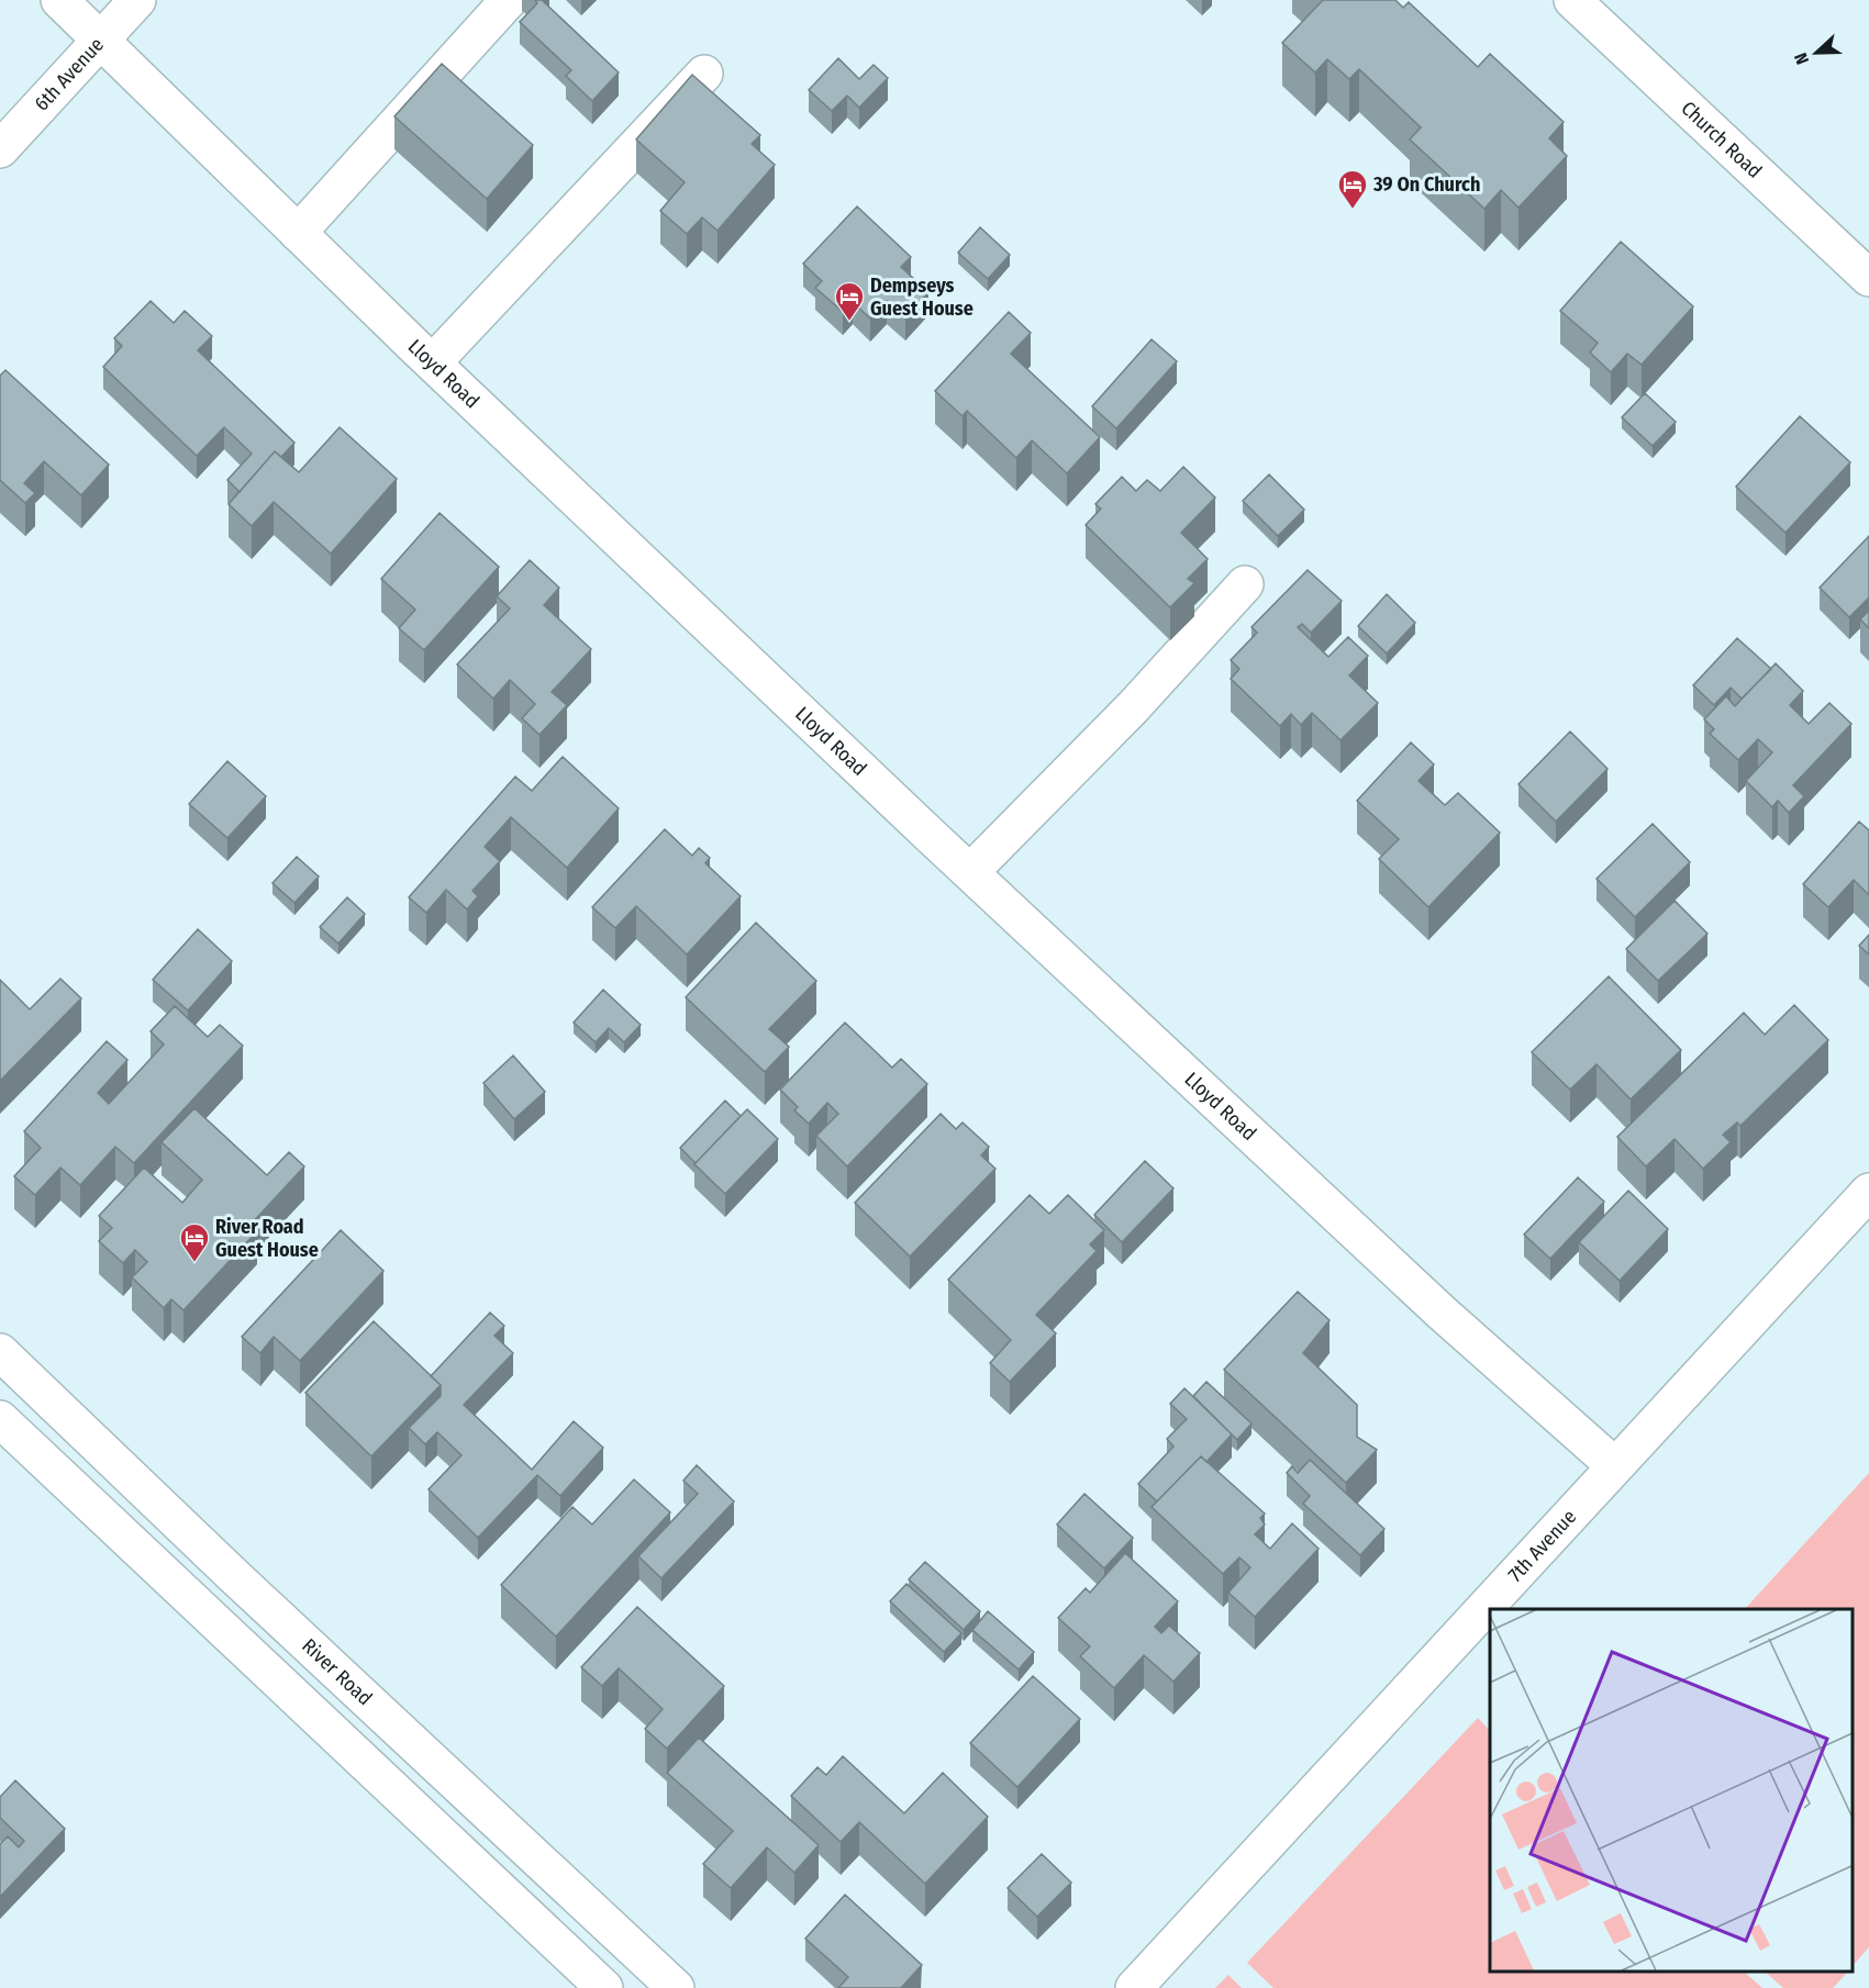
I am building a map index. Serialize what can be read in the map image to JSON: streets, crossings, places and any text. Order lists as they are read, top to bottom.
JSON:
{
  "streets": {
    "street": [
      "6th Avenue",
      "Church Road",
      "Lloyd Road",
      "7th Avenue",
      "River Road"
    ]
  },
  "crossings": [
    ["6th Avenue", "Lloyd Road"],
    ["Lloyd Road", "7th Avenue"]
  ],
  "places": {
    "hotel": ["39 On Church", "Dempseys Guest House", "River Road Guest House"]
  },
  "north": "left"
}
